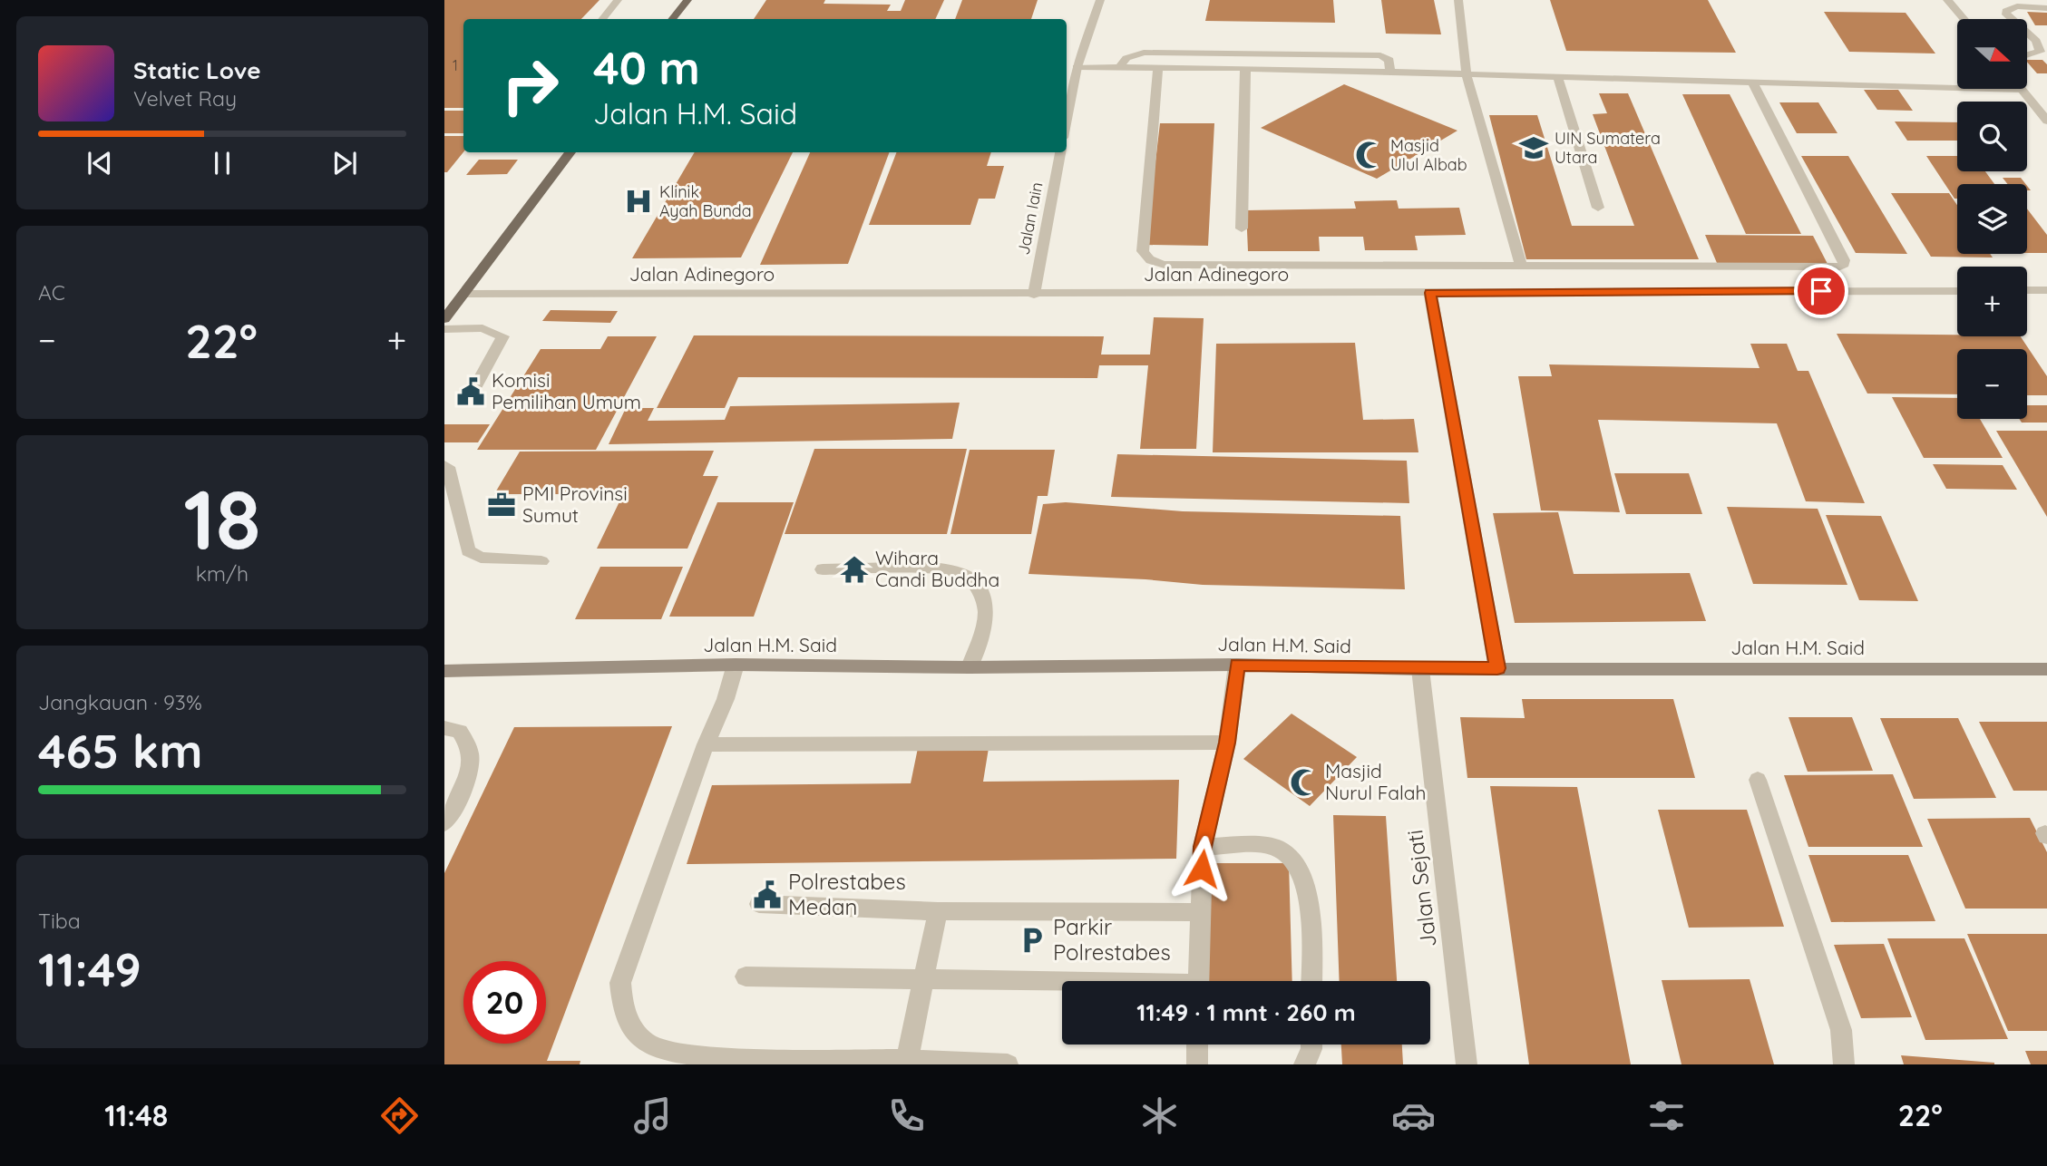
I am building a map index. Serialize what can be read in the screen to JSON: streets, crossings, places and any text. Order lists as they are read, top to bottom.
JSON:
{
  "streets": {
    "street": [
      "Jalan Iain",
      "Jalan Adinegoro",
      "Jalan H.M. Said",
      "Jalan Sejati"
    ]
  },
  "crossings": [
    ["Jalan Iain", "Jalan Adinegoro"],
    ["Jalan H.M. Said", "Jalan Sejati"]
  ],
  "places": {
    "school or university": ["UIN Sumatera Utara"],
    "mosque": ["Masjid Ulul Albab", "Masjid Nurul Falah"],
    "hospital": ["Klinik Ayah Bunda"],
    "public building": ["Komisi Pemilihan Umum", "Polrestabes Medan"],
    "office": ["PMI Provinsi Sumut"],
    "temple": ["Wihara Candi Buddha"],
    "parking": ["Parkir Polrestabes"]
  },
  "house_numbers": ["1"],
  "north": "right",
  "page": {
    "map_buttons": ["+", "−"],
    "turn": ["40 m", "Jalan H.M. Said"],
    "song": ["Static Love", "Velvet Ray"],
    "tile": [
      "AC",
      ["18", "km/h"],
      ["Jangkauan · 93%", "465 km"],
      ["Tiba", "11:49"]
    ],
    "heat": ["−", "22°", "+"],
    "limit": "20",
    "trip": "11:49 · 1 mnt · 260 m",
    "tabs": ["11:48", "22°"]
  }
}
